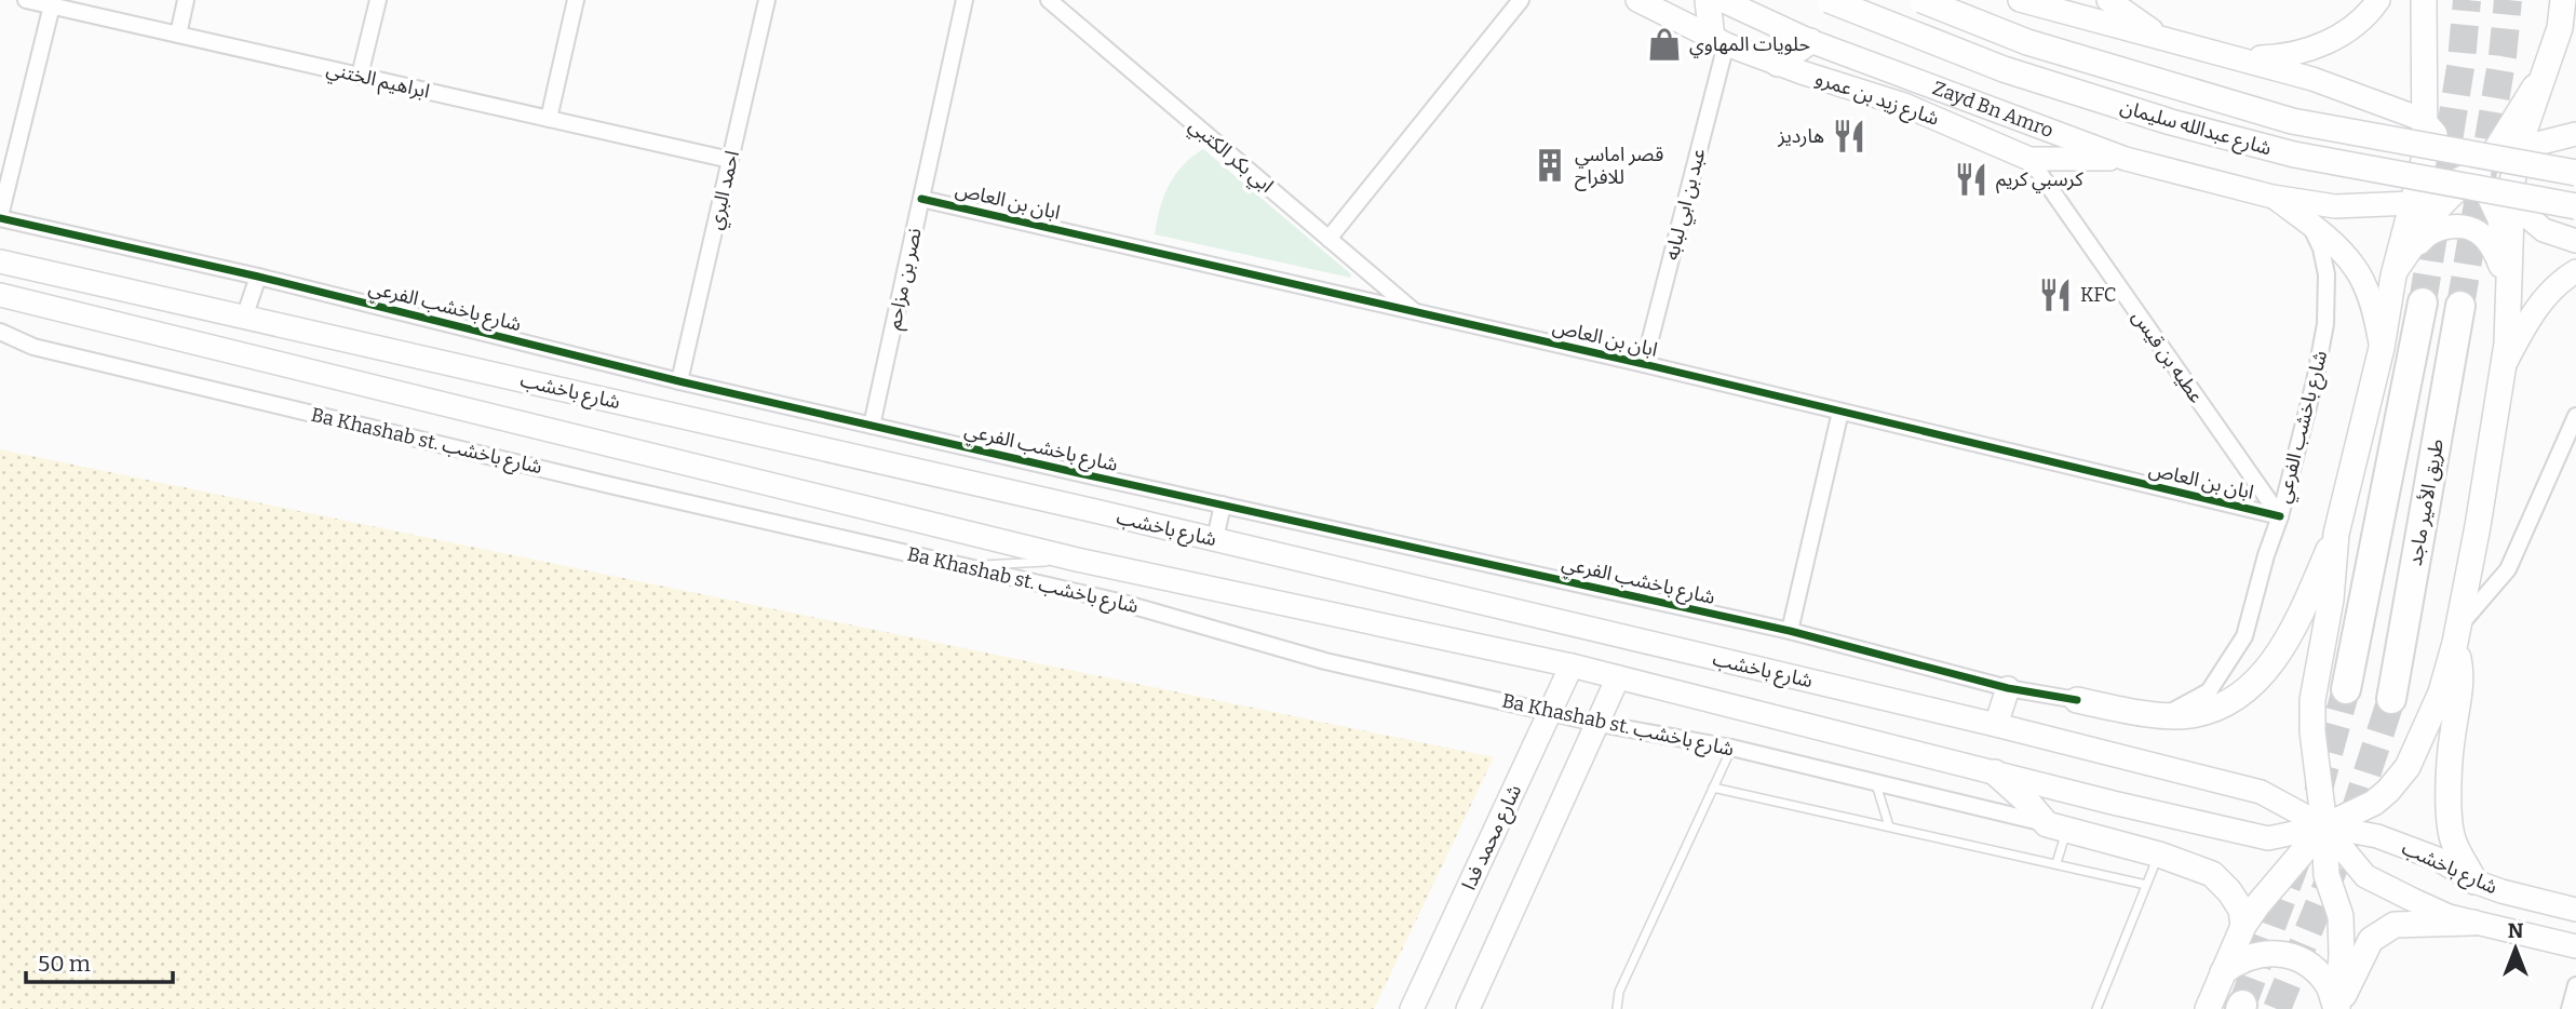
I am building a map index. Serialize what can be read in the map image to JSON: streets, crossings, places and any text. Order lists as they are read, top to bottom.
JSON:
{
  "streets": {
    "highway": ["طريق الأمير ماجد"],
    "main road": [
      "شارع زيد بن عمرو",
      "Zayd Bn Amro",
      "شارع عبدالله سليمان",
      "شارع باخشب",
      "شارع محمد فدا"
    ],
    "street": [
      "ابراهيم الختني",
      "ابي بكر الكتبي",
      "احمد البري",
      "ابان بن العاص",
      "عبد بن ابي لبابه",
      "نصر بن مزاحم",
      "شارع باخشب الفرعي",
      "عطيه بن قيس",
      "Ba Khashab st. شارع باخشب"
    ]
  },
  "crossings": [
    ["ابراهيم الختني", "احمد البري"],
    ["شارع زيد بن عمرو", "Zayd Bn Amro"],
    ["شارع زيد بن عمرو", "عبد بن ابي لبابه"],
    ["شارع زيد بن عمرو", "عطيه بن قيس"],
    ["ابي بكر الكتبي", "ابان بن العاص"],
    ["احمد البري", "شارع باخشب الفرعي"],
    ["ابان بن العاص", "عبد بن ابي لبابه"],
    ["ابان بن العاص", "نصر بن مزاحم"],
    ["ابان بن العاص", "شارع باخشب الفرعي"],
    ["ابان بن العاص", "عطيه بن قيس"],
    ["نصر بن مزاحم", "شارع باخشب الفرعي"],
    ["شارع باخشب الفرعي", "عطيه بن قيس"],
    ["شارع باخشب", "شارع محمد فدا"],
    ["Ba Khashab st. شارع باخشب", "شارع محمد فدا"]
  ],
  "places": {
    "shop": ["حلويات المهاوي"],
    "restaurant": ["هارديز", "كرسبي كريم", "KFC"],
    "building": ["قصر اماسي للافراح"]
  },
  "scale_bar": "50 m",
  "north": "top"
}
